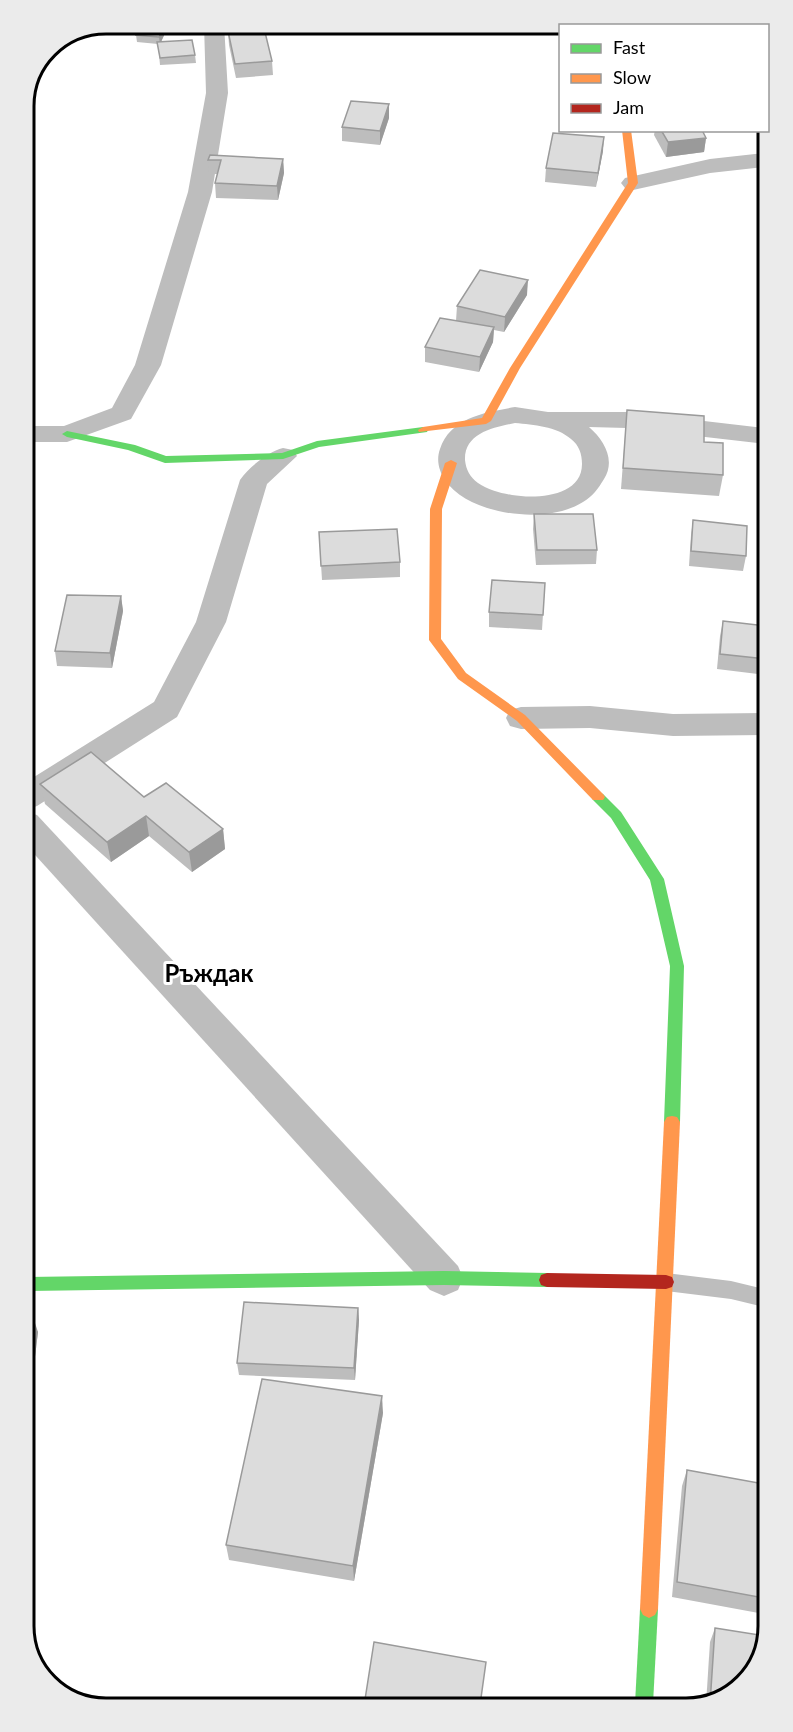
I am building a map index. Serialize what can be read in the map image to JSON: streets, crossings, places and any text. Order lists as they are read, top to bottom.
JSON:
{
  "districts": ["Ръждак"],
  "legend": ["Fast", "Slow", "Jam"]
}
